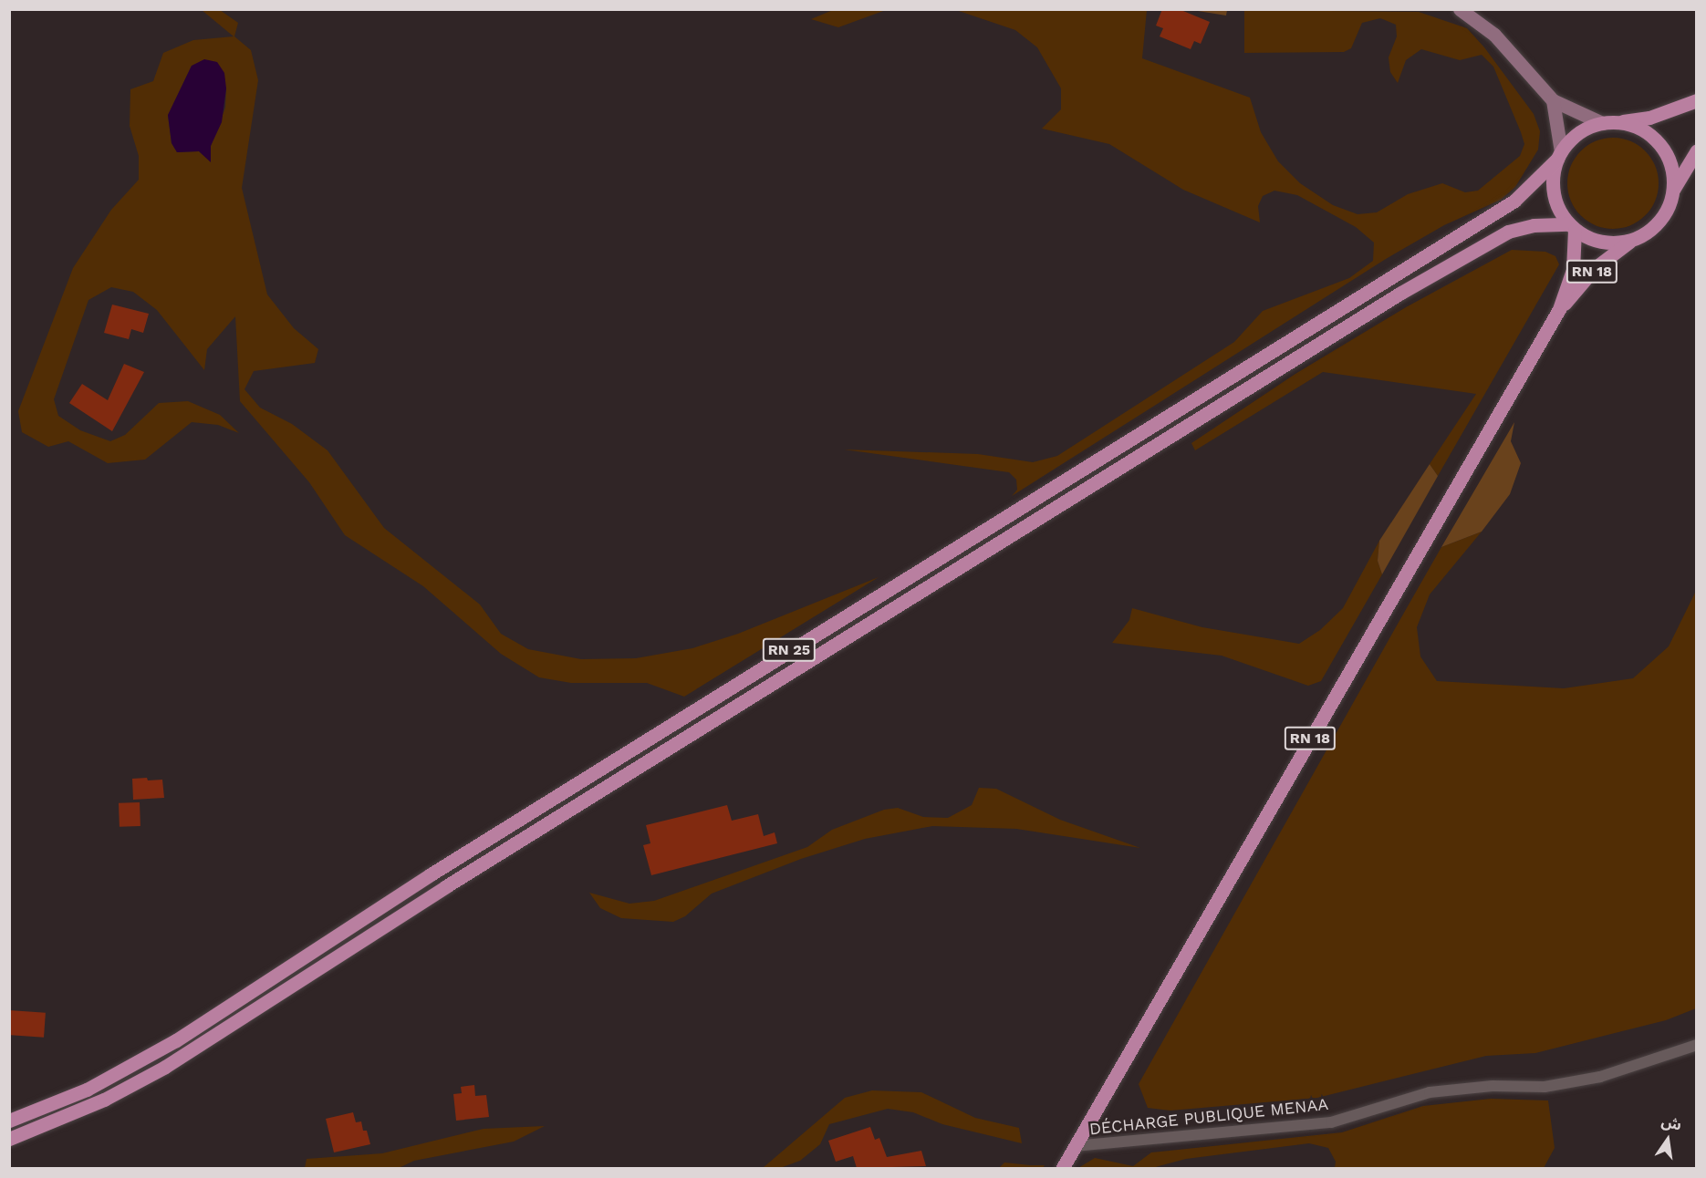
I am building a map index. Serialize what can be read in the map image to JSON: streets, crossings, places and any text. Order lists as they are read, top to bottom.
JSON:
{
  "streets": {
    "main road": ["RN 18", "RN 25"],
    "street": ["DÉCHARGE PUBLIQUE MENAA"]
  },
  "crossings": [
    ["RN 18", "RN 25"],
    ["RN 18", "DÉCHARGE PUBLIQUE MENAA"]
  ],
  "north": "top"
}
